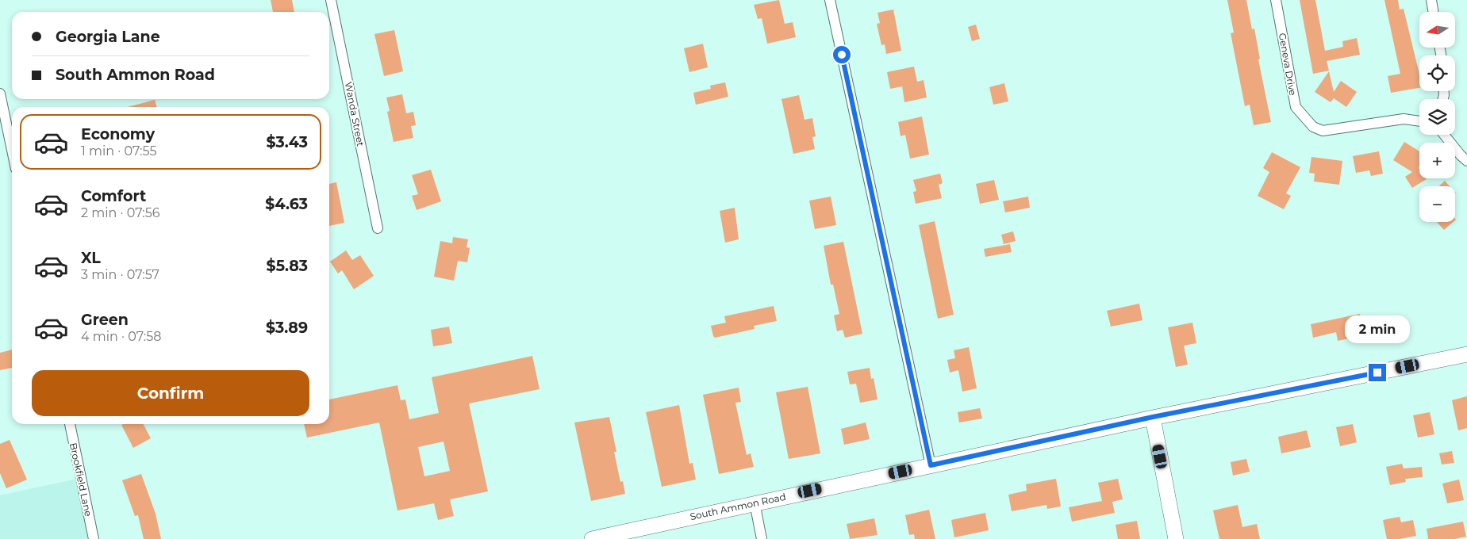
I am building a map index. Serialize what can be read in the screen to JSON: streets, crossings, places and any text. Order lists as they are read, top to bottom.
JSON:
{
  "streets": {
    "main road": ["South Ammon Road"],
    "street": ["Geneva Drive", "Wanda Street", "Brookfield Lane"]
  },
  "north": "left",
  "page": {
    "map_buttons": ["+", "−"],
    "banner": ["Georgia Lane", "South Ammon Road"],
    "list": [
      {
        "name": "Economy",
        "note": "1 min · 07:55",
        "value": "$3.43"
      },
      {
        "name": "Comfort",
        "note": "2 min · 07:56",
        "value": "$4.63"
      },
      {
        "name": "XL",
        "note": "3 min · 07:57",
        "value": "$5.83"
      },
      {
        "name": "Green",
        "note": "4 min · 07:58",
        "value": "$3.89"
      }
    ],
    "bubble": "2 min",
    "buttons": "Confirm"
  }
}
